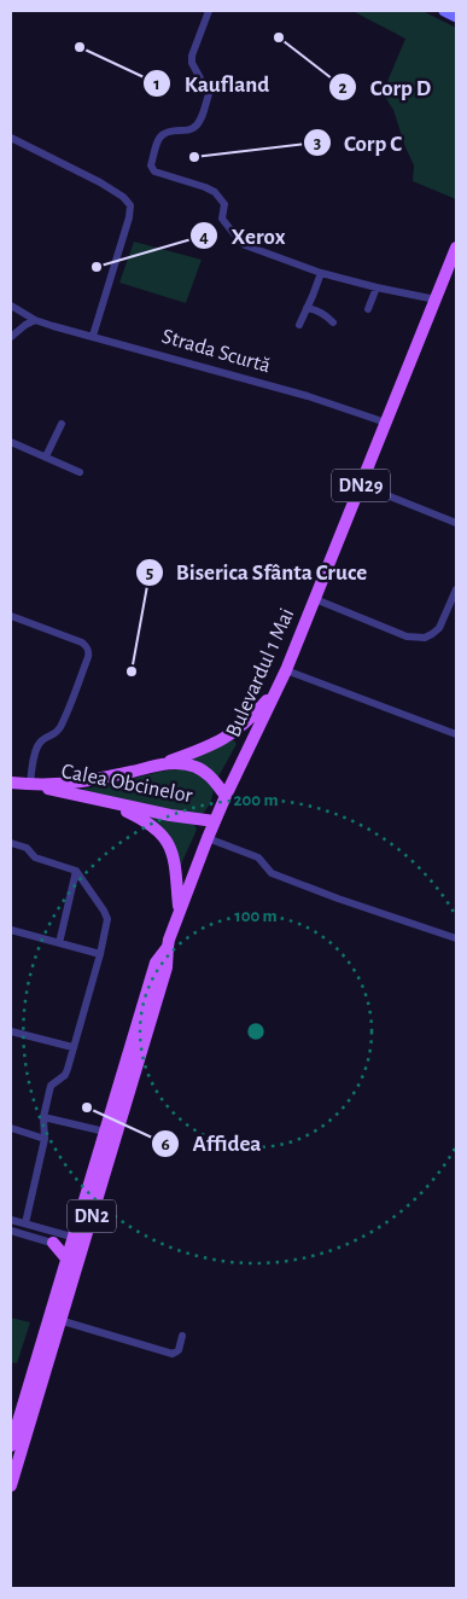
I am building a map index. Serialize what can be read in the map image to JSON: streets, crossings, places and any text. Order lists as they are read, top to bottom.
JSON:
{
  "streets": {
    "main road": [
      "DN29",
      "Bulevardul 1 Mai",
      "Calea Obcinelor",
      "DN2"
    ],
    "street": ["Strada Scurtă"]
  },
  "crossings": [
    ["Strada Scurtă", "Bulevardul 1 Mai"],
    ["DN29", "Bulevardul 1 Mai"],
    ["DN29", "Calea Obcinelor"],
    ["Bulevardul 1 Mai", "Calea Obcinelor"],
    ["Bulevardul 1 Mai", "DN2"],
    ["Calea Obcinelor", "DN2"]
  ],
  "places": [
    "Corp D",
    "Kaufland",
    "Corp C",
    "Xerox",
    "Biserica Sfânta Cruce",
    "Affidea"
  ],
  "rings": ["200 m", "100 m"]
}
